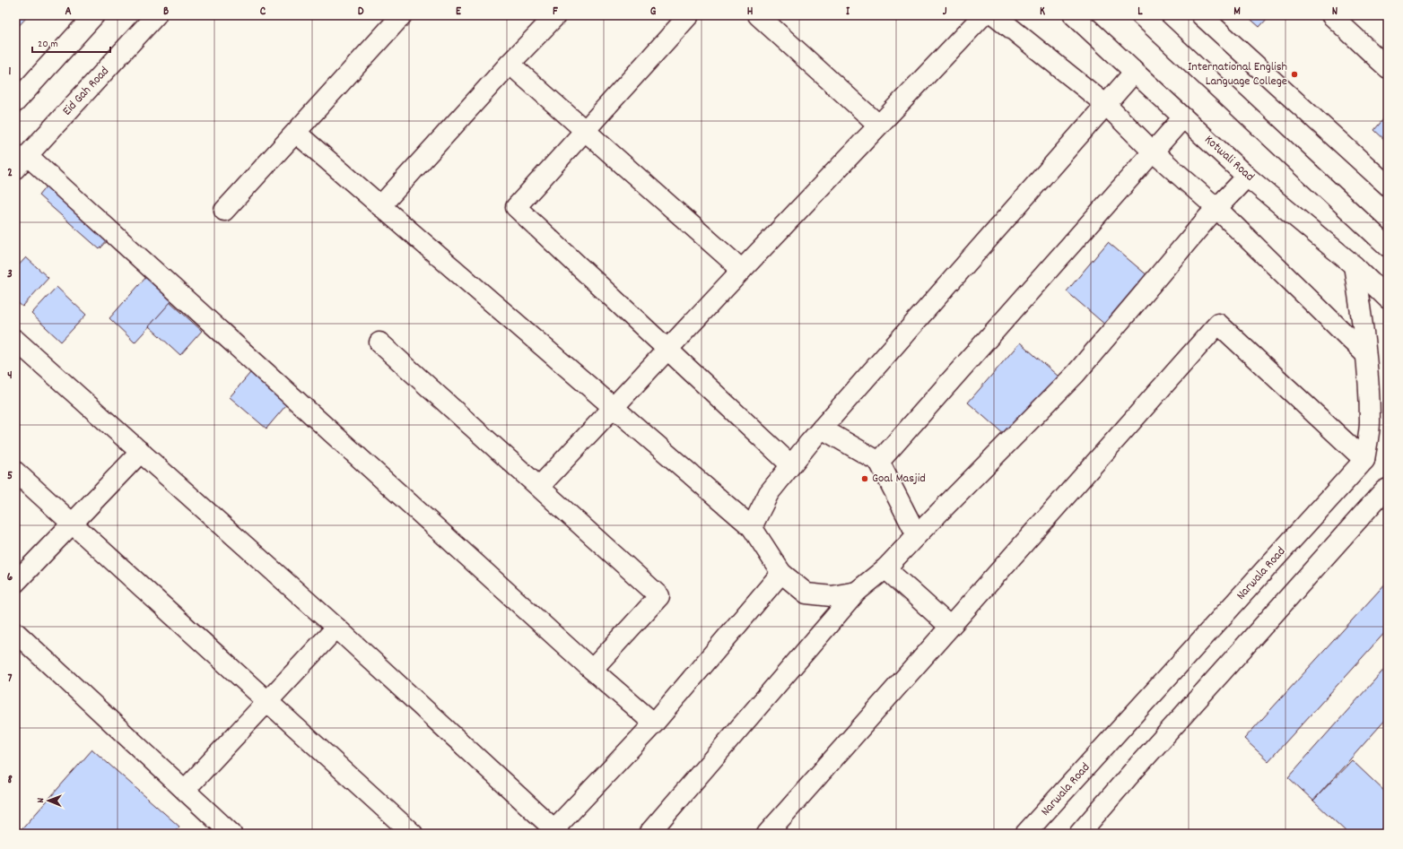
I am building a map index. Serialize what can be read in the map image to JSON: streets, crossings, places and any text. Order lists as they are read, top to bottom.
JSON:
{
  "streets": {
    "street": ["Eid Gah Road", "Kotwali Road", "Narwala Road"]
  },
  "places": ["International English Language College", "Goal Masjid"],
  "scale_bar": "20 m",
  "north": "left",
  "grid": {
    "columns": [
      "A",
      "B",
      "C",
      "D",
      "E",
      "F",
      "G",
      "H",
      "I",
      "J",
      "K",
      "L",
      "M",
      "N"
    ],
    "rows": [
      "1",
      "2",
      "3",
      "4",
      "5",
      "6",
      "7",
      "8"
    ]
  }
}
